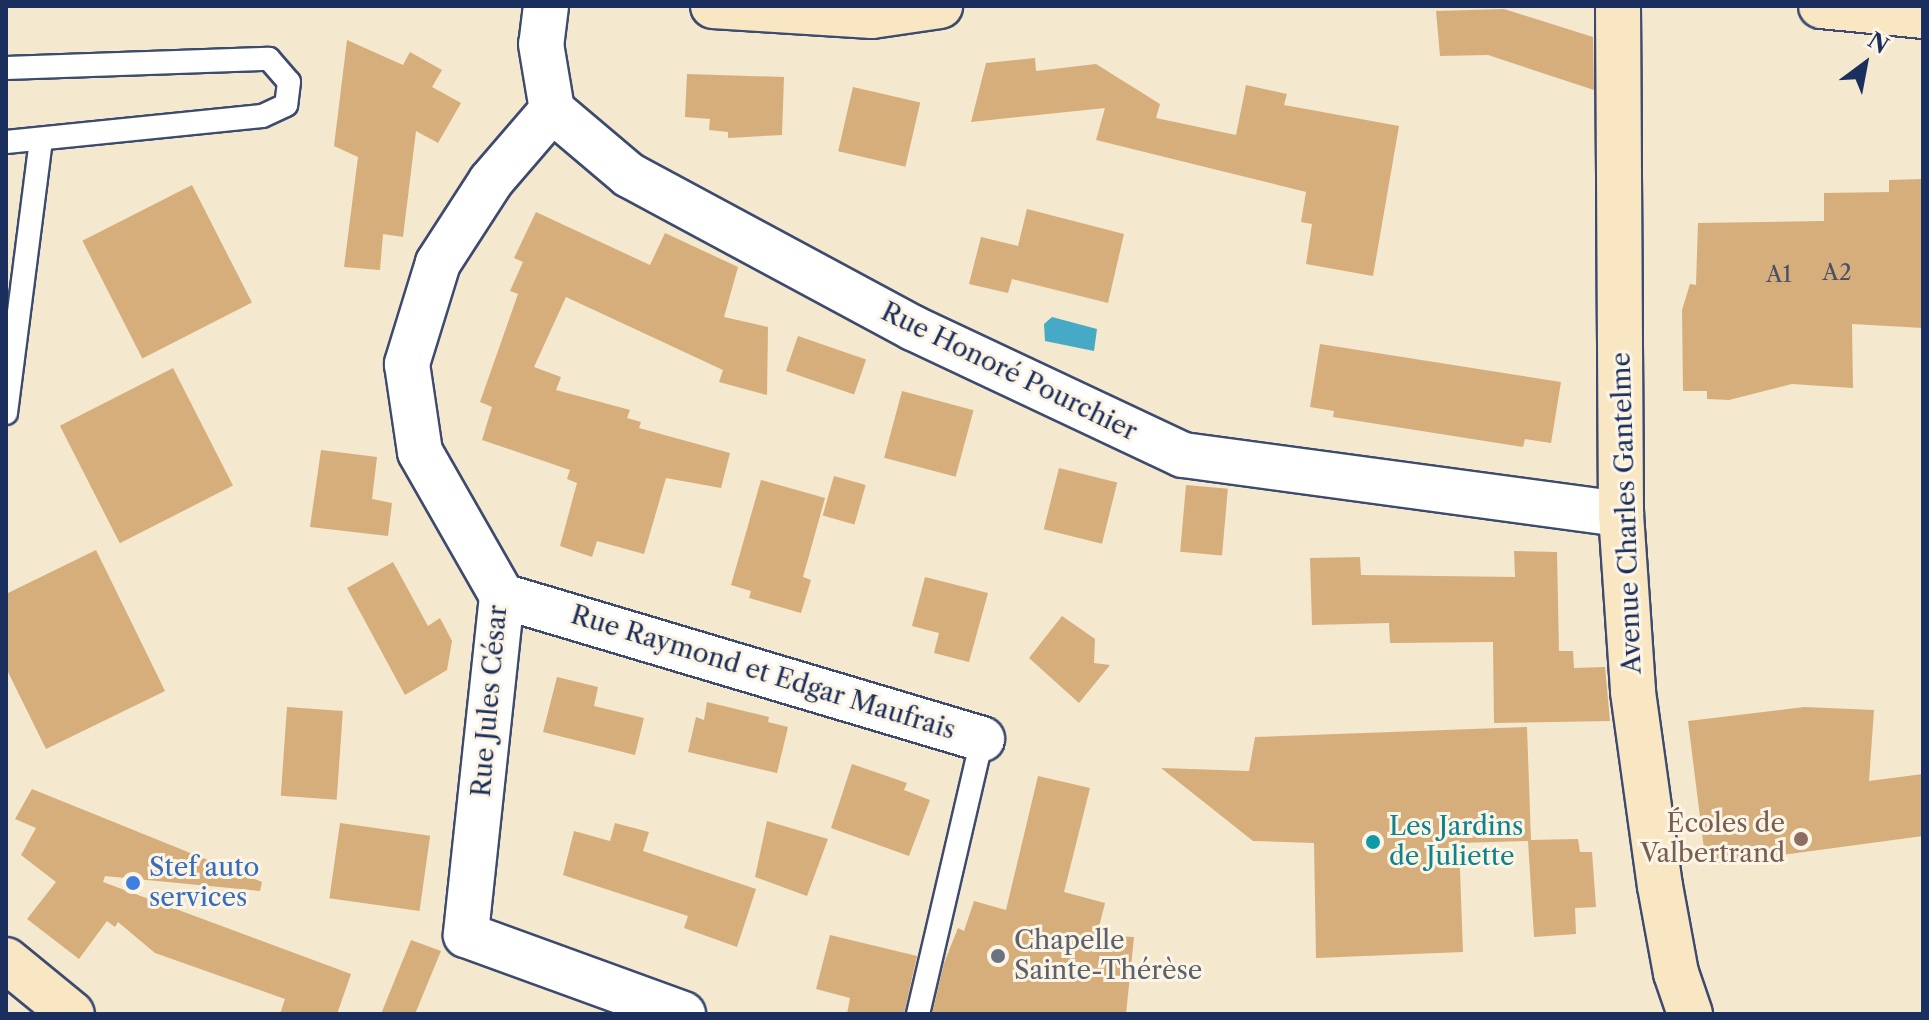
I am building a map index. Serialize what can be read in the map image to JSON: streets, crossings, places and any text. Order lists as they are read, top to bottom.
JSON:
{
  "streets": {
    "street": [
      "Rue Honoré Pourchier",
      "Avenue Charles Gantelme",
      "Rue Raymond et Edgar Maufrais",
      "Rue Jules César"
    ]
  },
  "crossings": [
    ["Rue Honoré Pourchier", "Avenue Charles Gantelme"],
    ["Rue Honoré Pourchier", "Rue Jules César"],
    ["Rue Raymond et Edgar Maufrais", "Rue Jules César"]
  ],
  "places": [
    "Écoles de Valbertrand",
    "Les Jardins de Juliette",
    "Stef auto services",
    "Chapelle Sainte-Thérèse"
  ],
  "house_numbers": ["A2", "A1"],
  "north": "top right"
}
